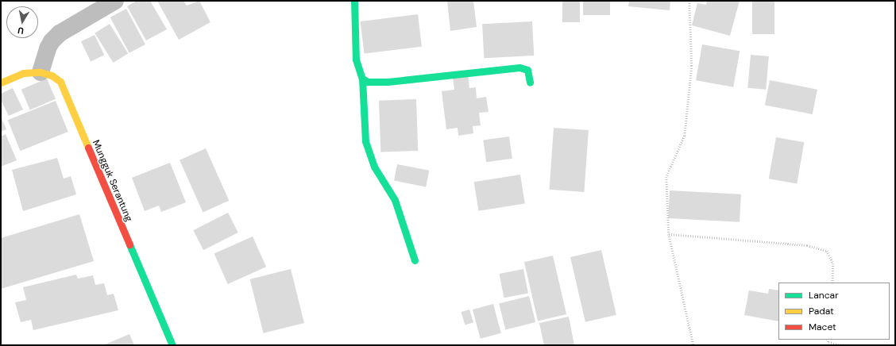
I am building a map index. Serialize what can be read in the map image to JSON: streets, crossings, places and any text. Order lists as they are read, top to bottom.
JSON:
{
  "streets": {
    "street": ["Mungguk Serantung"]
  },
  "legend": ["Lancar", "Padat", "Macet"],
  "north": "bottom"
}
